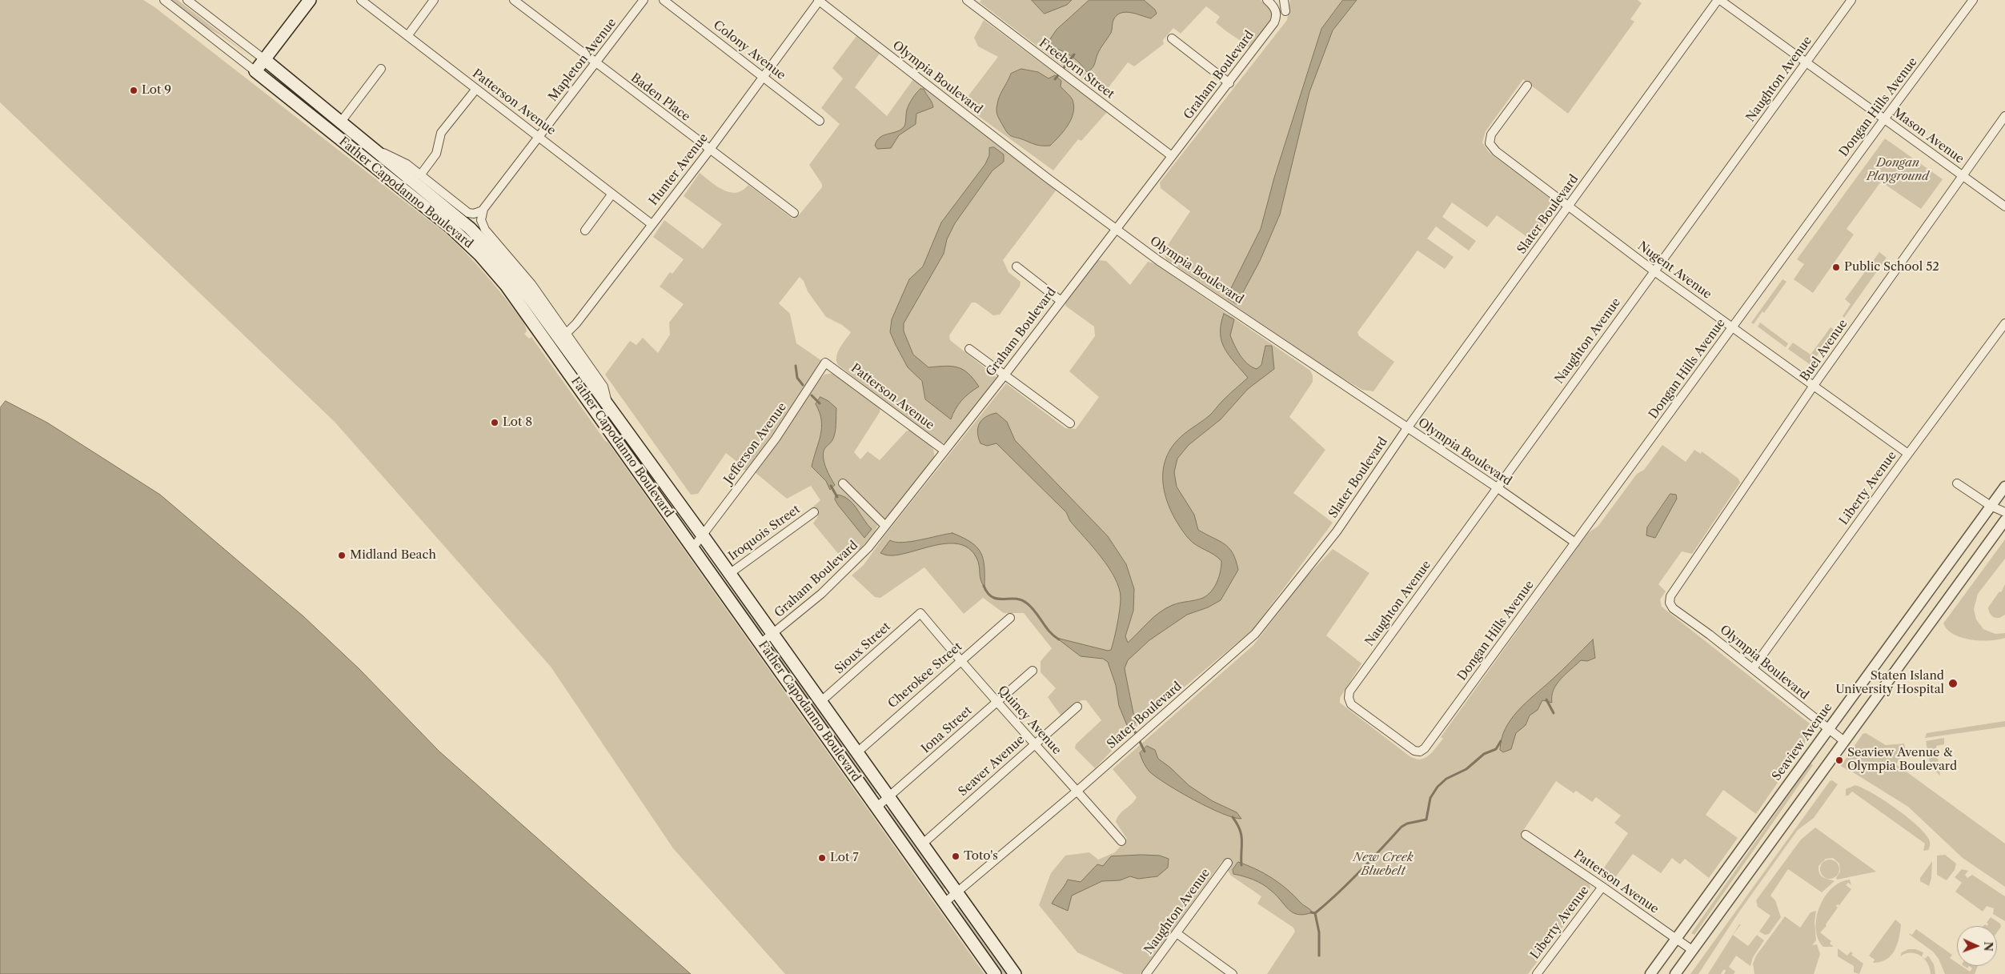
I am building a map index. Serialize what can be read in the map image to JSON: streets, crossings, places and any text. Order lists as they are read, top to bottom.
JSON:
{
  "streets": {
    "main road": ["Father Capodanno Boulevard"],
    "street": [
      "Colony Avenue",
      "Mapleton Avenue",
      "Freeborn Street",
      "Graham Boulevard",
      "Olympia Boulevard",
      "Naughton Avenue",
      "Baden Place",
      "Patterson Avenue",
      "Dongan Hills Avenue",
      "Mason Avenue",
      "Hunter Avenue",
      "Slater Boulevard",
      "Nugent Avenue",
      "Buel Avenue",
      "Jefferson Avenue",
      "Liberty Avenue",
      "Iroquois Street",
      "Sioux Street",
      "Cherokee Street",
      "Quincy Avenue",
      "Iona Street",
      "Seaview Avenue",
      "Seaver Avenue"
    ]
  },
  "crossings": [
    ["Colony Avenue", "Hunter Avenue"],
    ["Mapleton Avenue", "Baden Place"],
    ["Mapleton Avenue", "Patterson Avenue"],
    ["Mapleton Avenue", "Father Capodanno Boulevard"],
    ["Freeborn Street", "Graham Boulevard"],
    ["Graham Boulevard", "Olympia Boulevard"],
    ["Graham Boulevard", "Patterson Avenue"],
    ["Graham Boulevard", "Father Capodanno Boulevard"],
    ["Olympia Boulevard", "Naughton Avenue"],
    ["Olympia Boulevard", "Dongan Hills Avenue"],
    ["Olympia Boulevard", "Hunter Avenue"],
    ["Olympia Boulevard", "Slater Boulevard"],
    ["Olympia Boulevard", "Buel Avenue"],
    ["Olympia Boulevard", "Liberty Avenue"],
    ["Olympia Boulevard", "Seaview Avenue"],
    ["Naughton Avenue", "Dongan Hills Avenue"],
    ["Naughton Avenue", "Mason Avenue"],
    ["Naughton Avenue", "Nugent Avenue"],
    ["Baden Place", "Hunter Avenue"],
    ["Patterson Avenue", "Hunter Avenue"],
    ["Patterson Avenue", "Jefferson Avenue"],
    ["Patterson Avenue", "Liberty Avenue"],
    ["Patterson Avenue", "Seaview Avenue"],
    ["Dongan Hills Avenue", "Mason Avenue"],
    ["Dongan Hills Avenue", "Nugent Avenue"],
    ["Mason Avenue", "Slater Boulevard"],
    ["Mason Avenue", "Buel Avenue"],
    ["Hunter Avenue", "Father Capodanno Boulevard"],
    ["Father Capodanno Boulevard", "Slater Boulevard"],
    ["Father Capodanno Boulevard", "Jefferson Avenue"],
    ["Father Capodanno Boulevard", "Iroquois Street"],
    ["Father Capodanno Boulevard", "Sioux Street"],
    ["Father Capodanno Boulevard", "Cherokee Street"],
    ["Father Capodanno Boulevard", "Iona Street"],
    ["Father Capodanno Boulevard", "Seaver Avenue"],
    ["Slater Boulevard", "Nugent Avenue"],
    ["Slater Boulevard", "Quincy Avenue"],
    ["Nugent Avenue", "Buel Avenue"],
    ["Nugent Avenue", "Liberty Avenue"],
    ["Sioux Street", "Quincy Avenue"],
    ["Cherokee Street", "Quincy Avenue"],
    ["Quincy Avenue", "Iona Street"],
    ["Quincy Avenue", "Seaver Avenue"]
  ],
  "parks": ["Dongan Playground", "New Creek Bluebelt"],
  "places": [
    "Lot 9",
    "Public School 52",
    "Lot 8",
    "Midland Beach",
    "Staten Island University Hospital",
    "Seaview Avenue & Olympia Boulevard",
    "Toto's",
    "Lot 7"
  ],
  "north": "right"
}
